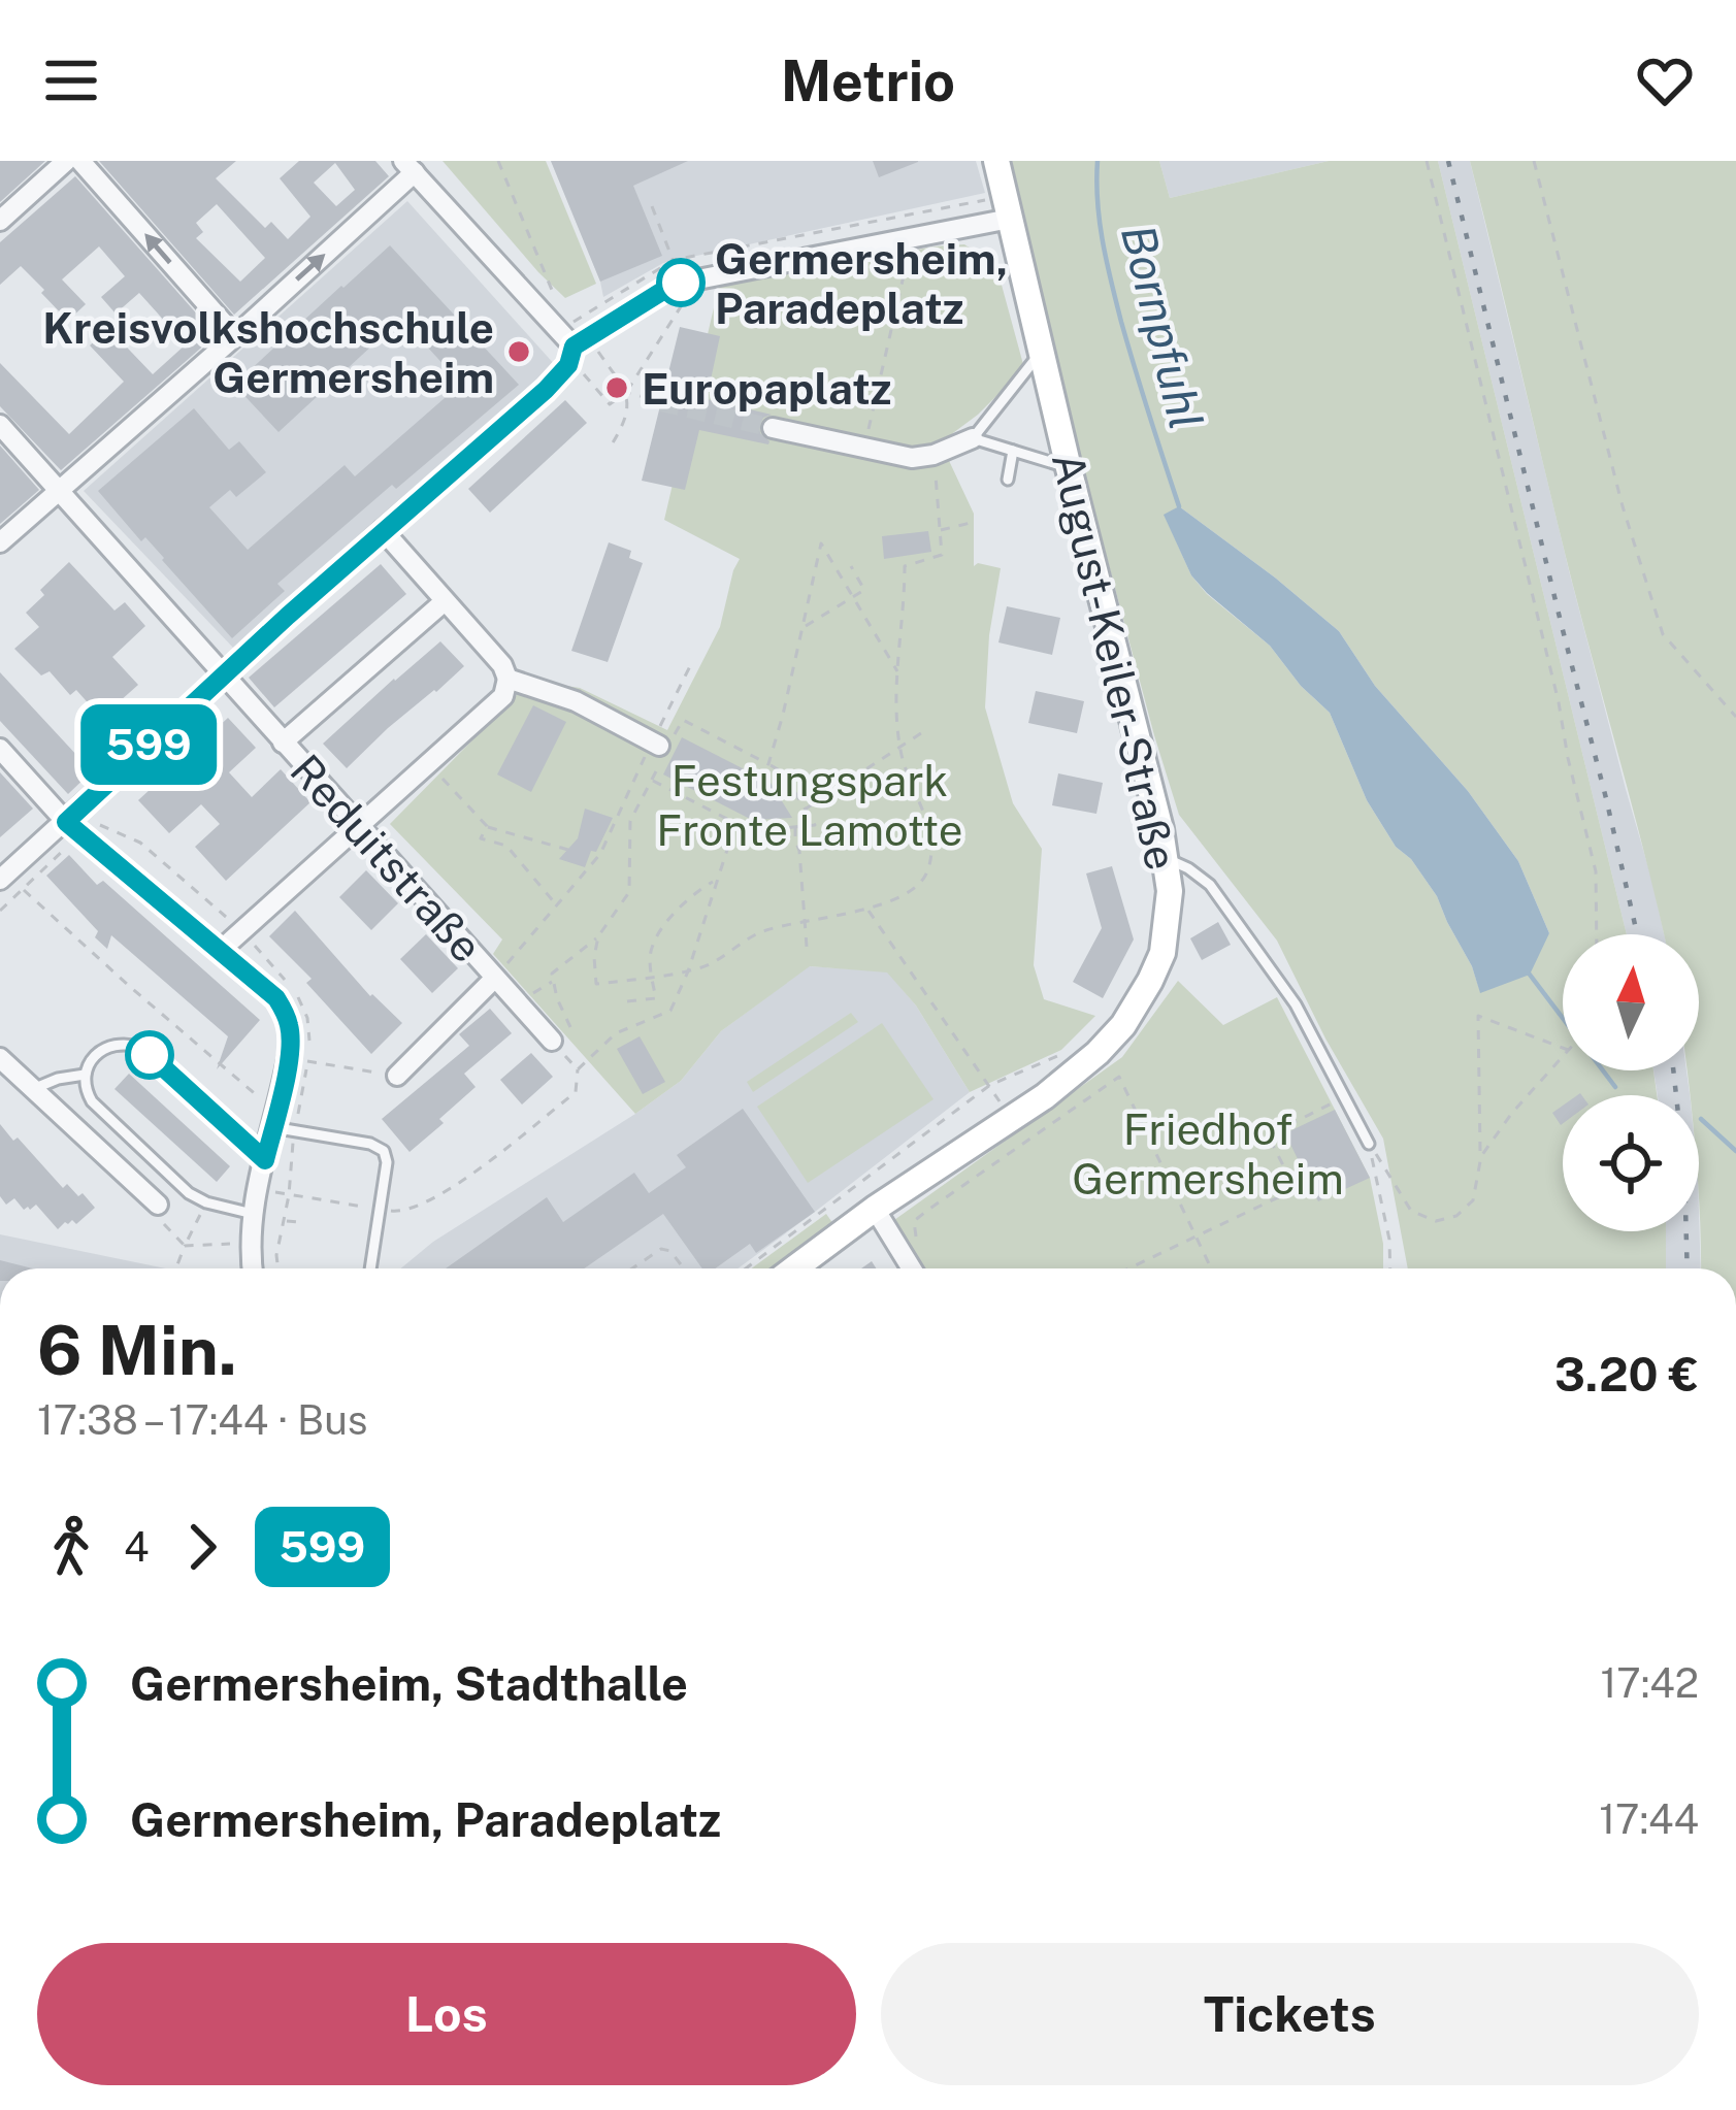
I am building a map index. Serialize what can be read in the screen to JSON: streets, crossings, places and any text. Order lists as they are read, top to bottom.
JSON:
{
  "streets": {
    "street": ["August-Keiler-Straße", "Reduitstraße"]
  },
  "water": ["Bornpfuhl"],
  "parks": ["Festungspark Fronte Lamotte", "Friedhof Germersheim"],
  "places": ["Germersheim, Paradeplatz", "Kreisvolkshochschule Germersheim", "Europaplatz"],
  "lines": ["bus line 599"],
  "north": "top",
  "page": {
    "header": "Metrio",
    "on_map": "599",
    "heading": ["6 Min.", "17:38 – 17:44 · Bus", "3.20 €"],
    "legs": ["4", "599"],
    "list": [
      {
        "name": "Germersheim, Stadthalle",
        "value": "17:42"
      },
      {
        "name": "Germersheim, Paradeplatz",
        "value": "17:44"
      }
    ],
    "buttons": ["Los", "Tickets"]
  }
}
